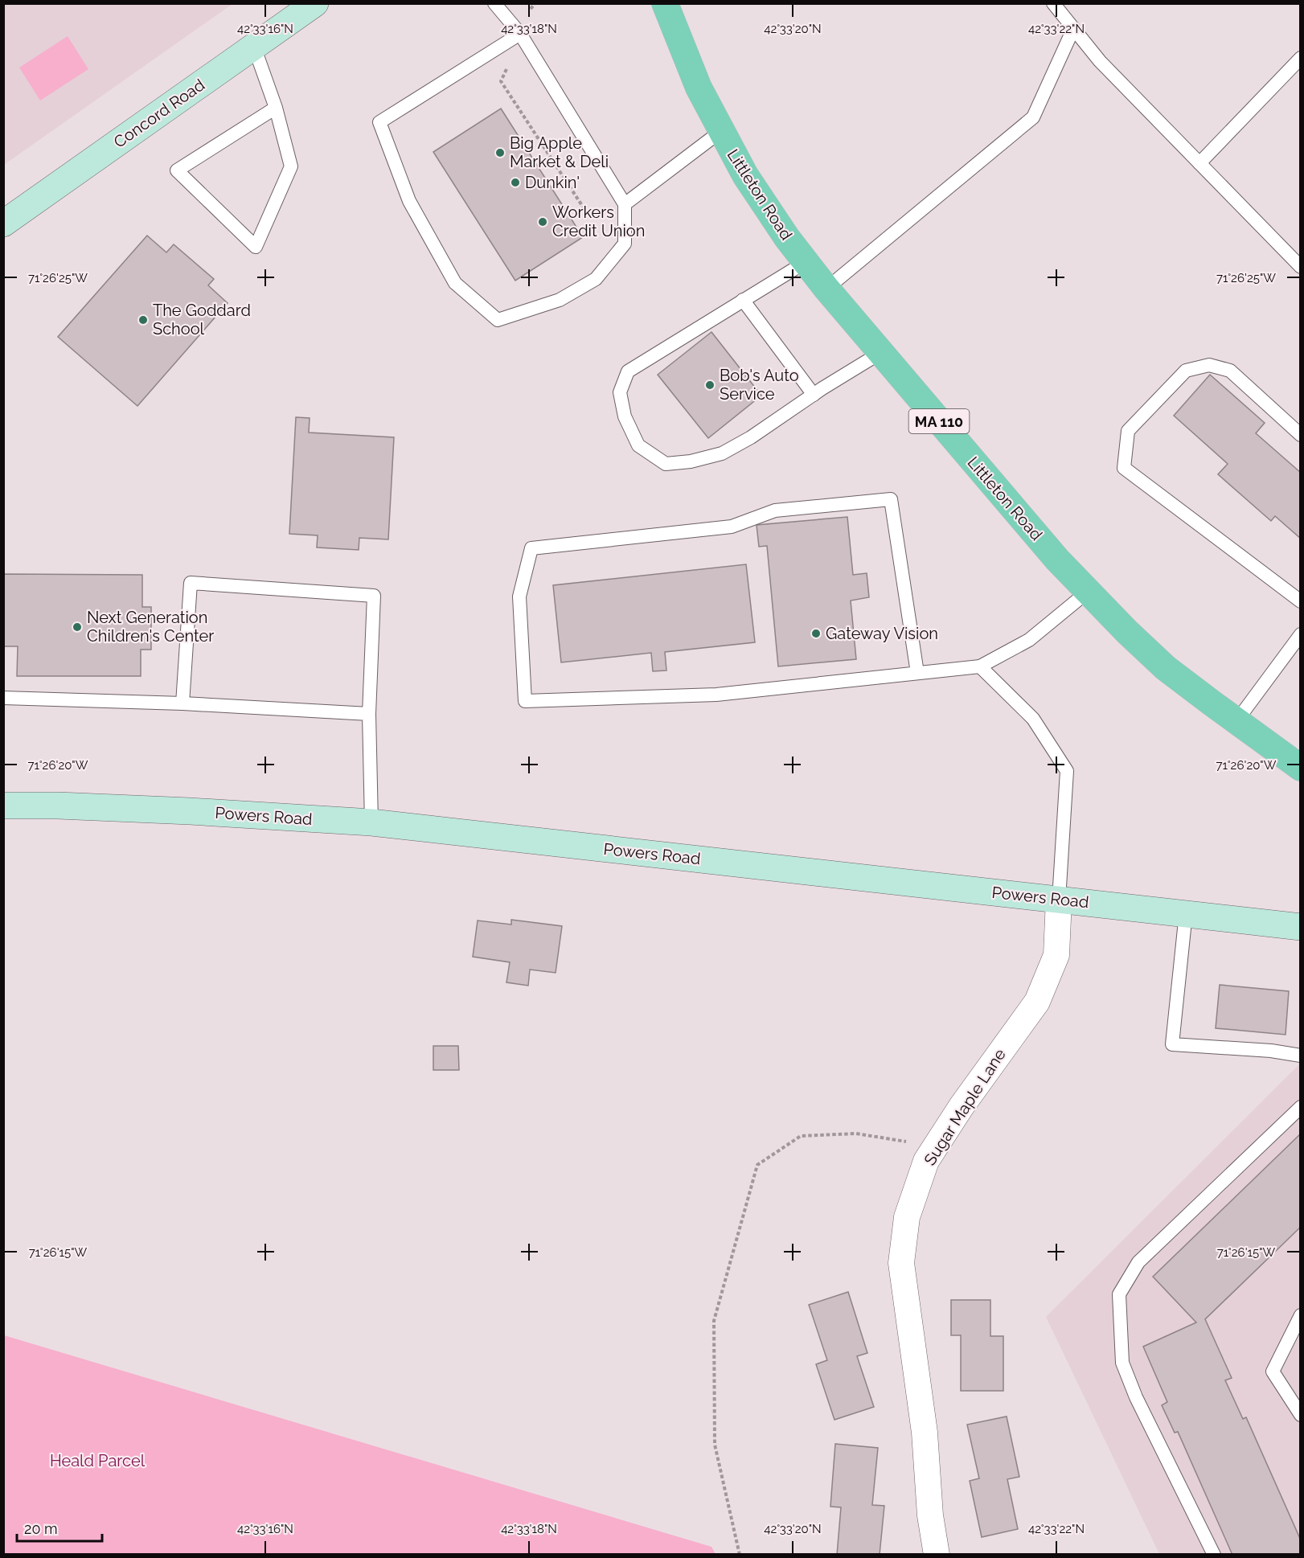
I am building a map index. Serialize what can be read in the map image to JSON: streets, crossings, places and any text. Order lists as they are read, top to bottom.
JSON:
{
  "streets": {
    "main road": [
      "Concord Road",
      "Littleton Road",
      "MA 110",
      "Powers Road"
    ],
    "street": ["Sugar Maple Lane"]
  },
  "crossings": [
    ["Powers Road", "Sugar Maple Lane"]
  ],
  "parks": ["Heald Parcel"],
  "places": [
    "Big Apple Market & Deli",
    "Dunkin'",
    "Workers Credit Union",
    "The Goddard School",
    "Bob's Auto Service",
    "Next Generation Children's Center",
    "Gateway Vision"
  ],
  "scale_bar": "20 m",
  "coordinates": [
    "42°33'16\"N",
    "42°33'18\"N",
    "42°33'20\"N",
    "42°33'22\"N",
    "71°26'25\"W",
    "71°26'20\"W",
    "71°26'15\"W"
  ]
}
